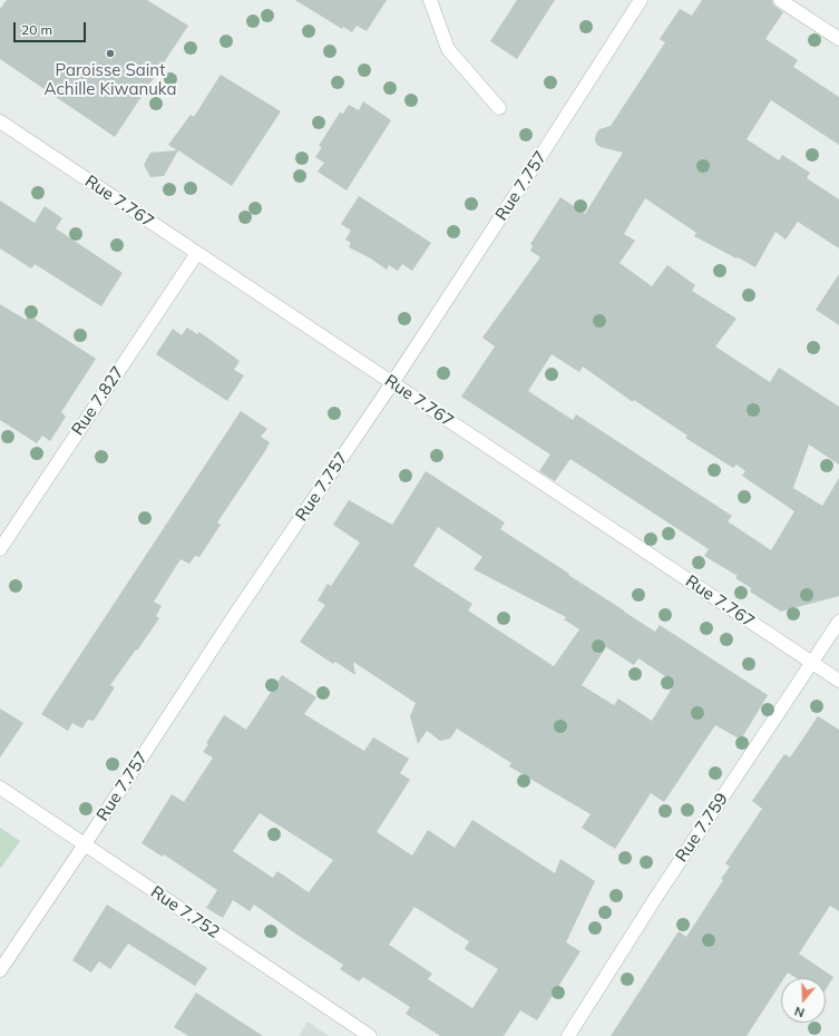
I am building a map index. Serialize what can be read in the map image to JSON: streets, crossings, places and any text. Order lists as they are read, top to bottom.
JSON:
{
  "streets": {
    "street": [
      "Rue 7.757",
      "Rue 7.767",
      "Rue 7.827",
      "Rue 7.759",
      "Rue 7.752"
    ]
  },
  "crossings": [
    ["Rue 7.757", "Rue 7.767"],
    ["Rue 7.757", "Rue 7.752"],
    ["Rue 7.767", "Rue 7.827"],
    ["Rue 7.767", "Rue 7.759"]
  ],
  "places": ["Paroisse Saint Achille Kiwanuka"],
  "scale_bar": "20 m",
  "north": "bottom"
}
